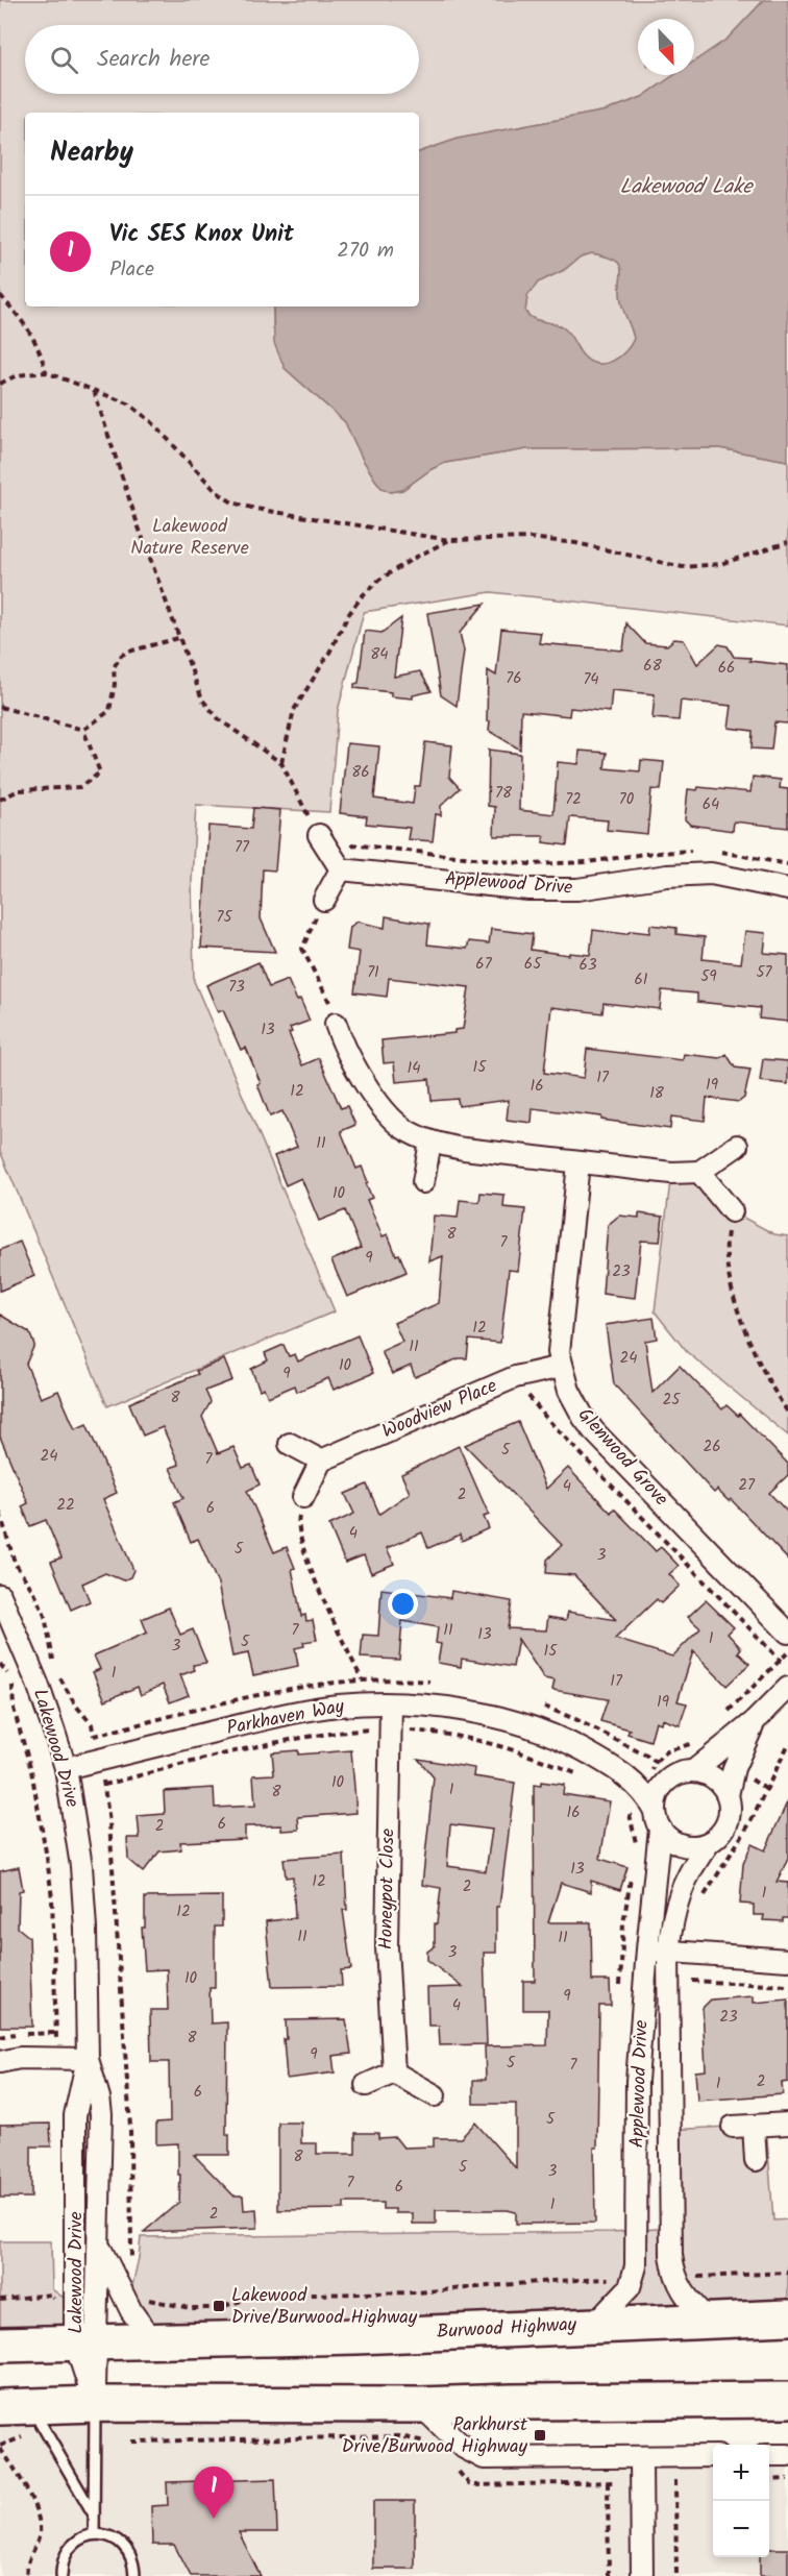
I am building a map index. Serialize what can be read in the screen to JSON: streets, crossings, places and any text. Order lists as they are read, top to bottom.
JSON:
{
  "streets": {
    "highway": ["Burwood Highway"],
    "street": [
      "Applewood Drive",
      "Woodview Place",
      "Glenwood Grove",
      "Parkhaven Way",
      "Lakewood Drive",
      "Honeypot Close"
    ]
  },
  "crossings": [
    ["Applewood Drive", "Parkhaven Way"],
    ["Applewood Drive", "Burwood Highway"],
    ["Woodview Place", "Glenwood Grove"],
    ["Parkhaven Way", "Lakewood Drive"],
    ["Parkhaven Way", "Honeypot Close"],
    ["Lakewood Drive", "Burwood Highway"]
  ],
  "water": ["Lakewood Lake"],
  "parks": ["Lakewood Nature Reserve"],
  "places": {
    "transit": ["Lakewood Drive/Burwood Highway", "Parkhurst Drive/Burwood Highway"]
  },
  "house_numbers": [
    "84",
    "68",
    "66",
    "76",
    "74",
    "86",
    "78",
    "72",
    "70",
    "64",
    "77",
    "75",
    "67",
    "65",
    "63",
    "71",
    "57",
    "59",
    "61",
    "73",
    "13",
    "15",
    "14",
    "17",
    "19",
    "16",
    "12",
    "18",
    "11",
    "10",
    "8",
    "7",
    "9",
    "23",
    "12",
    "11",
    "24",
    "10",
    "9",
    "8",
    "25",
    "26",
    "5",
    "24",
    "7",
    "27",
    "4",
    "2",
    "22",
    "6",
    "4",
    "5",
    "3",
    "7",
    "11",
    "13",
    "1",
    "5",
    "3",
    "15",
    "1",
    "17",
    "19",
    "10",
    "1",
    "8",
    "16",
    "6",
    "2",
    "13",
    "12",
    "2",
    "1",
    "12",
    "11",
    "11",
    "3",
    "10",
    "9",
    "4",
    "23",
    "8",
    "9",
    "5",
    "7",
    "2",
    "1",
    "6",
    "5",
    "8",
    "5",
    "3",
    "7",
    "6",
    "1",
    "2"
  ],
  "north": "bottom right",
  "page": {
    "search": "Search here",
    "heading": "Nearby",
    "list": [
      {
        "mark": "1",
        "name": "Vic SES Knox Unit",
        "note": "Place",
        "value": "270 m"
      }
    ],
    "map_buttons": ["+", "−"],
    "pins": "1"
  }
}
